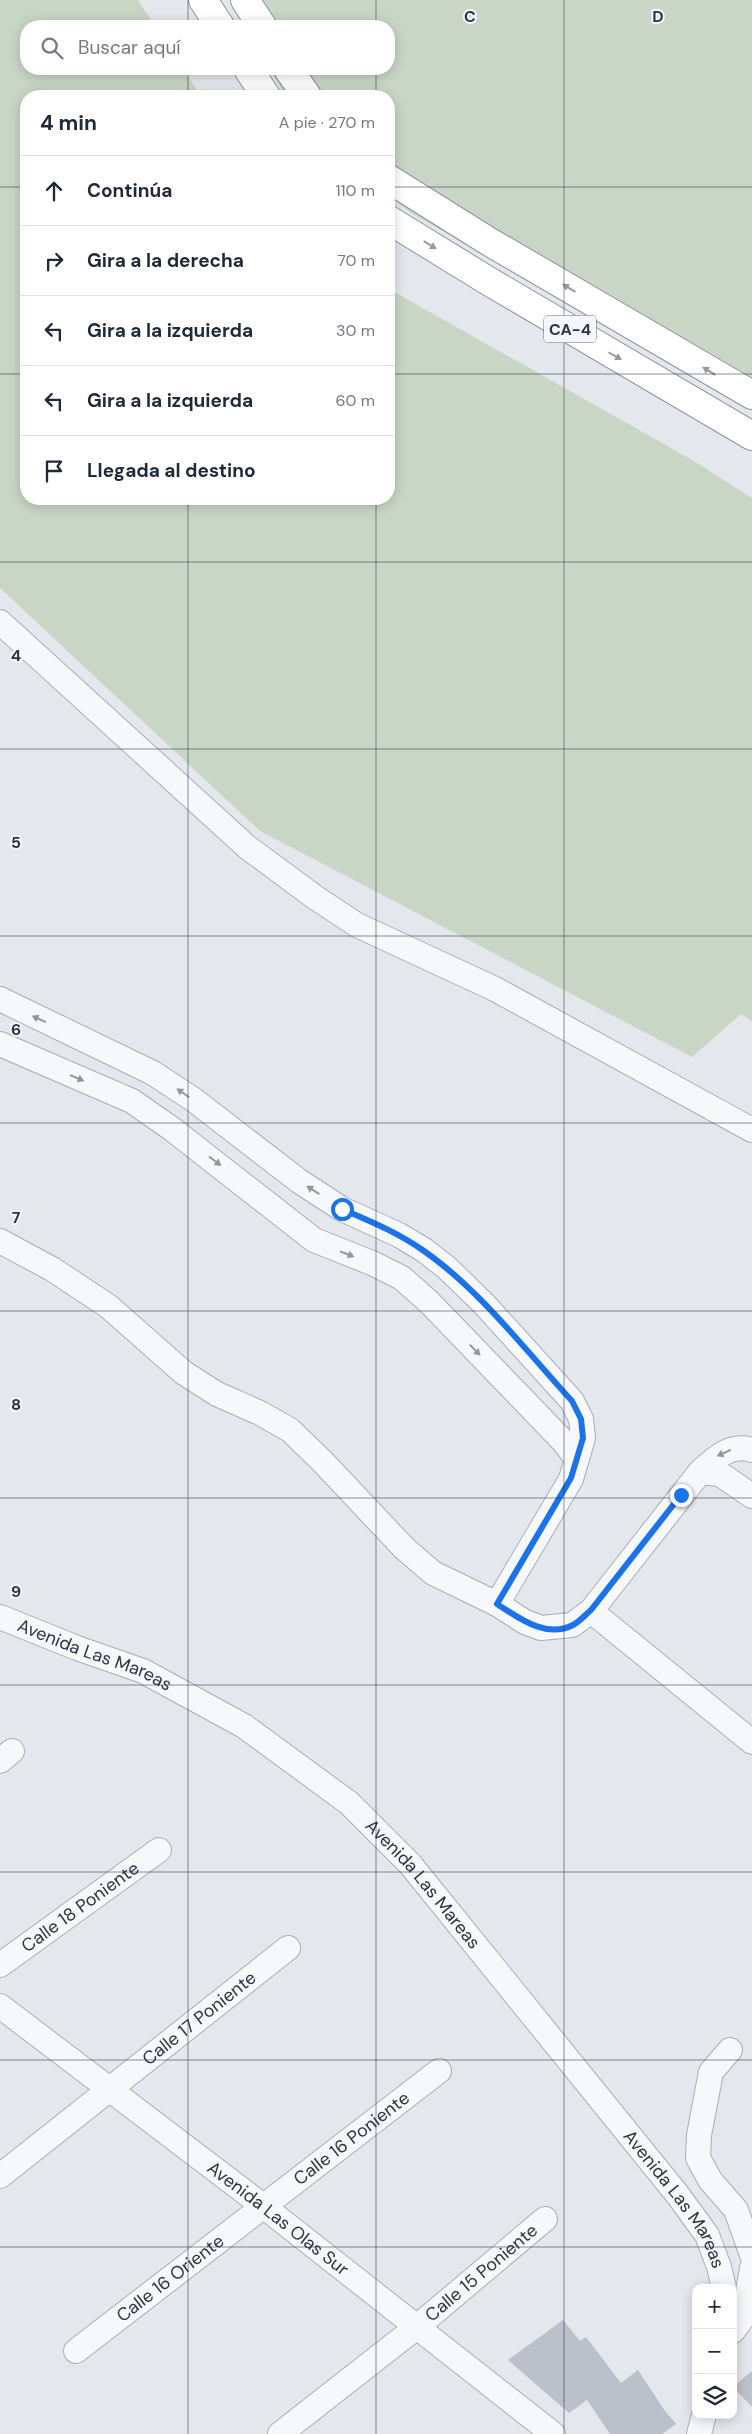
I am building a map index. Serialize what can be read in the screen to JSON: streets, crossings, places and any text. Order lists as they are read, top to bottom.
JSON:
{
  "streets": {
    "highway": ["CA-4"],
    "street": [
      "Avenida Las Mareas",
      "Calle 18 Poniente",
      "Calle 17 Poniente",
      "Calle 16 Poniente",
      "Avenida Las Olas Sur",
      "Calle 15 Poniente",
      "Calle 16 Oriente"
    ]
  },
  "crossings": [
    ["Calle 17 Poniente", "Avenida Las Olas Sur"],
    ["Calle 16 Poniente", "Avenida Las Olas Sur"],
    ["Calle 16 Poniente", "Calle 16 Oriente"],
    ["Avenida Las Olas Sur", "Calle 15 Poniente"],
    ["Avenida Las Olas Sur", "Calle 16 Oriente"]
  ],
  "page": {
    "search": "Buscar aquí",
    "heading": ["4 min", "A pie · 270 m"],
    "list": [
      ["Continúa", "110 m"],
      ["Gira a la derecha", "70 m"],
      ["Gira a la izquierda", "30 m"],
      ["Gira a la izquierda", "60 m"],
      "Llegada al destino"
    ],
    "map_buttons": ["+", "−"]
  },
  "grid": {
    "columns": ["C", "D"],
    "rows": [
      "4",
      "5",
      "6",
      "7",
      "8",
      "9"
    ]
  }
}
